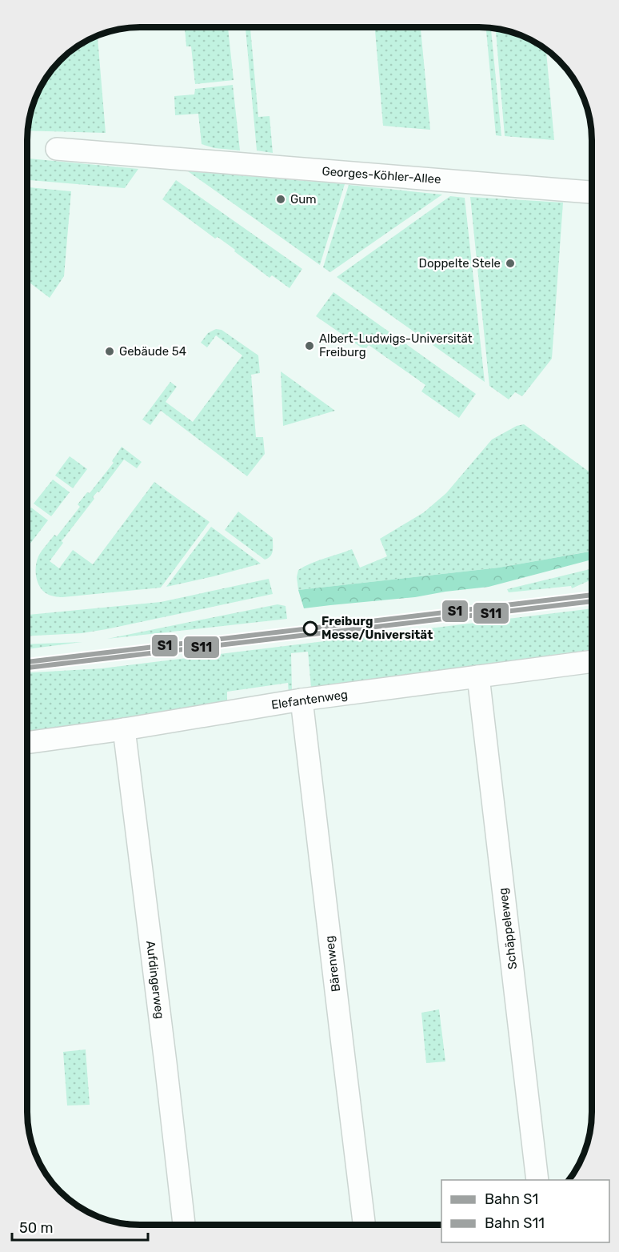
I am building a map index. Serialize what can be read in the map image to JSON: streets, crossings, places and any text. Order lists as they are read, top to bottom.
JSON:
{
  "streets": {
    "street": [
      "Georges-Köhler-Allee",
      "Elefantenweg",
      "Schäppeleweg",
      "Bärenweg",
      "Aufdingerweg"
    ]
  },
  "crossings": [
    ["Elefantenweg", "Schäppeleweg"],
    ["Elefantenweg", "Bärenweg"],
    ["Elefantenweg", "Aufdingerweg"]
  ],
  "places": [
    "Gum",
    "Doppelte Stele",
    "Albert-Ludwigs-Universität Freiburg",
    "Gebäude 54",
    "Freiburg Messe/Universität"
  ],
  "lines": ["rail line S1", "rail line S11"],
  "legend": ["Bahn S1", "Bahn S11"],
  "scale_bar": "50 m"
}
